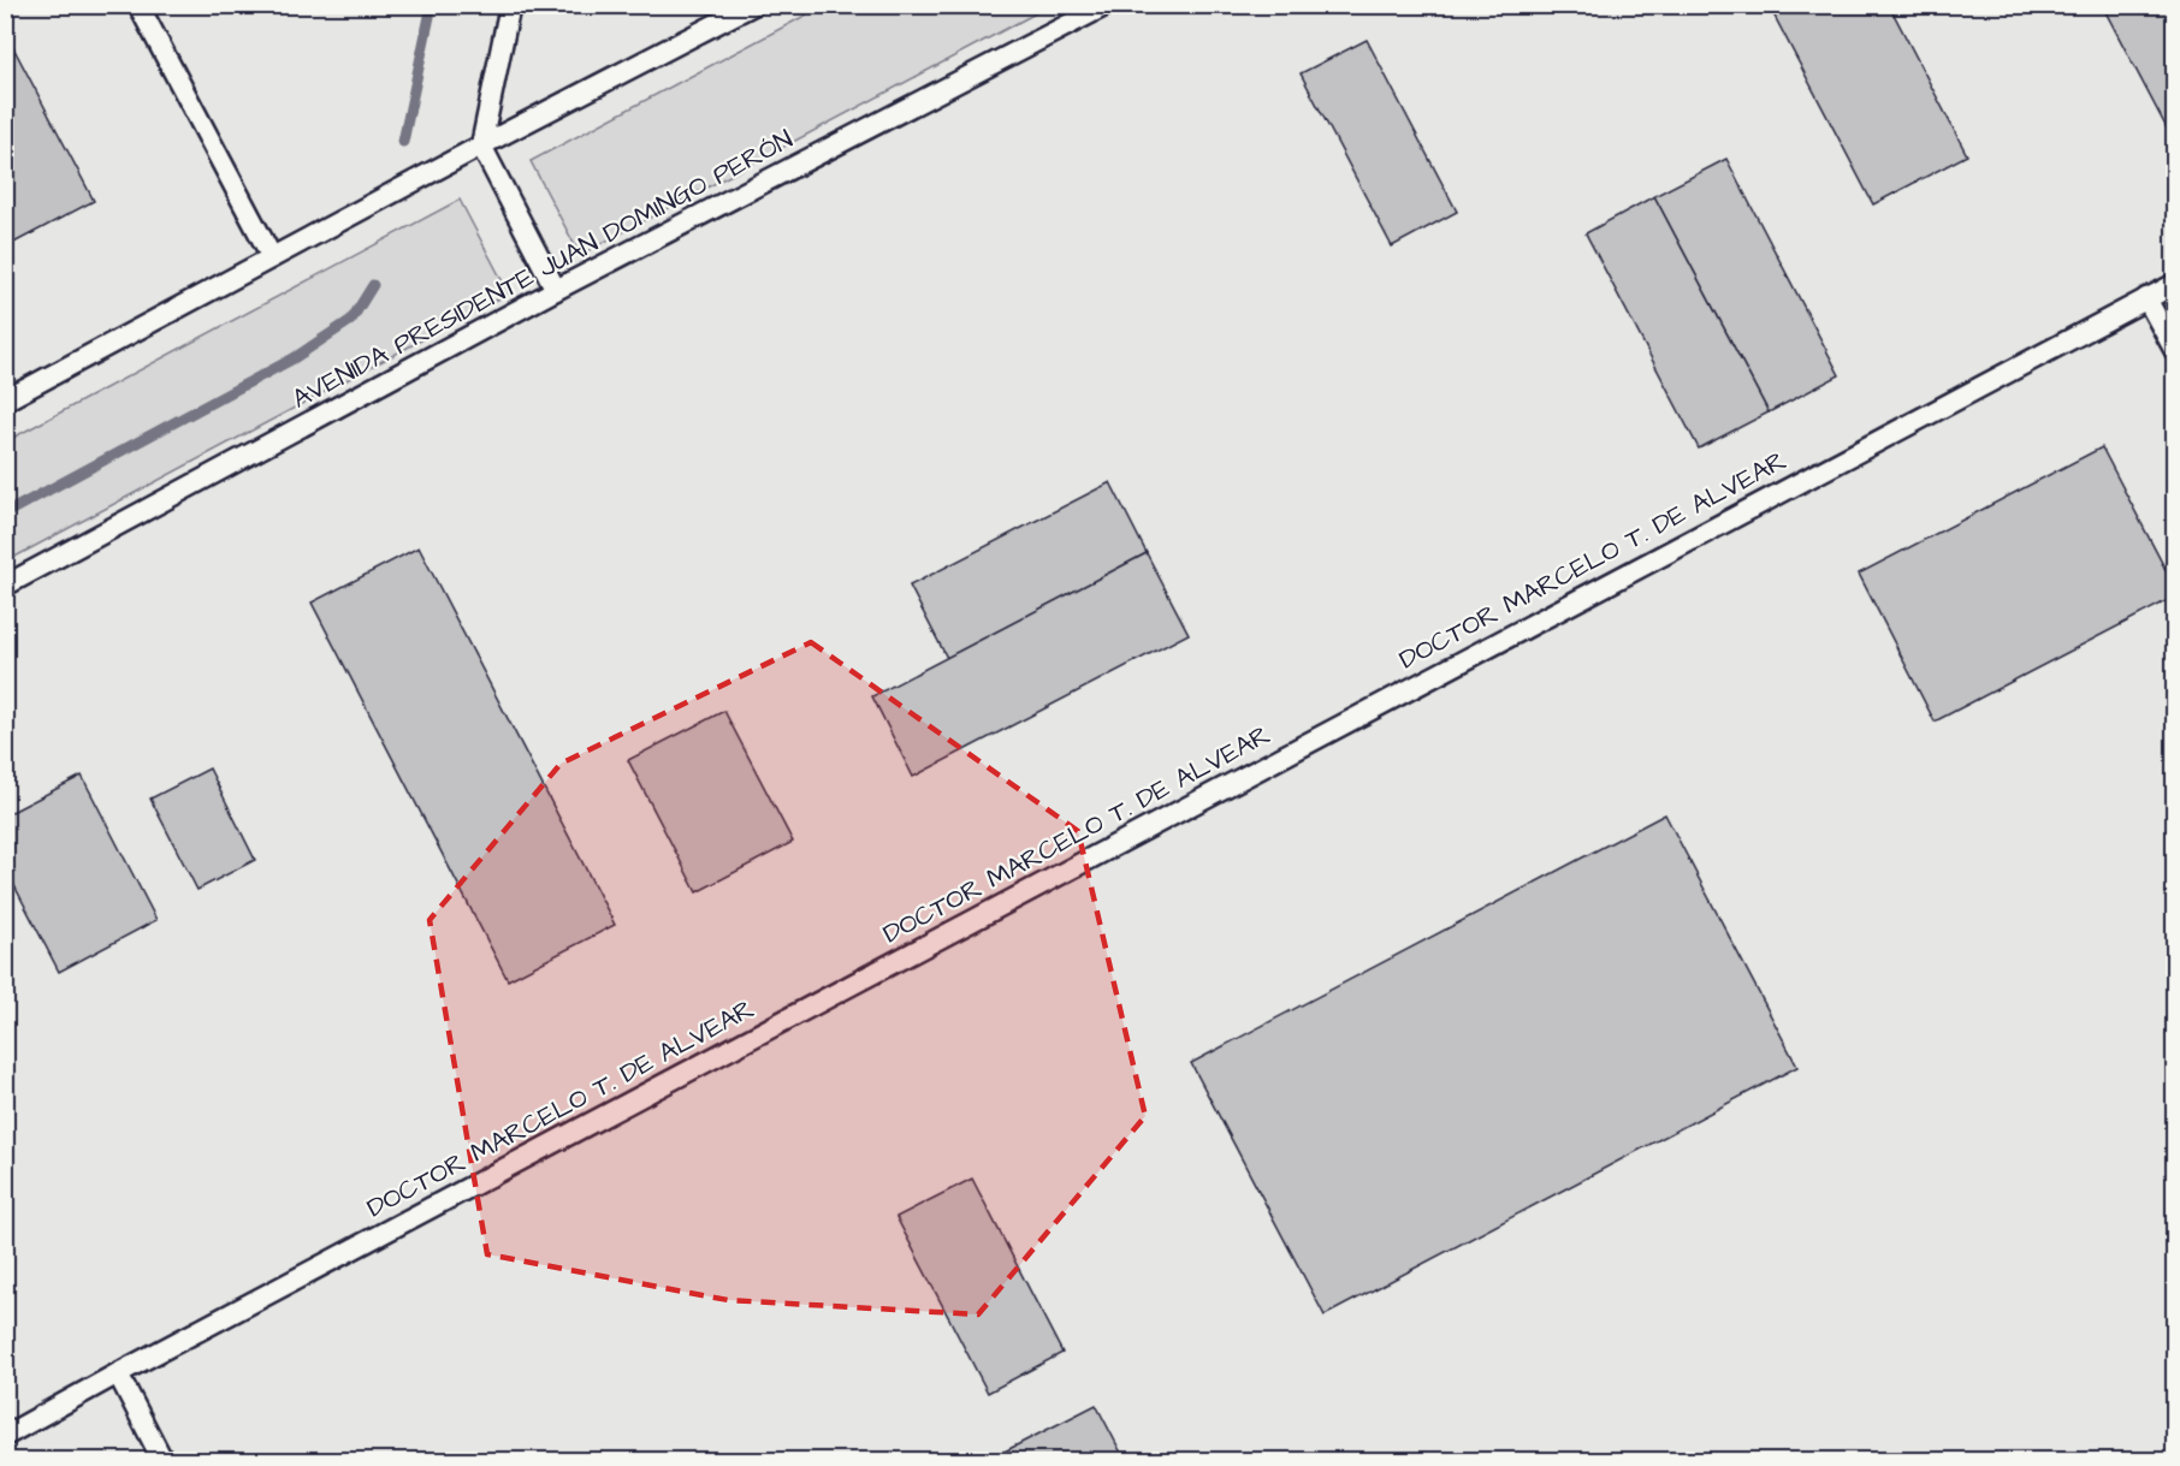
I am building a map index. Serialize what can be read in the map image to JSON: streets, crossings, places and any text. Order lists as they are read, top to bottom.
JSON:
{
  "streets": {
    "lane": ["AVENIDA PRESIDENTE JUAN DOMINGO PERÓN", "DOCTOR MARCELO T. DE ALVEAR"]
  }
}
